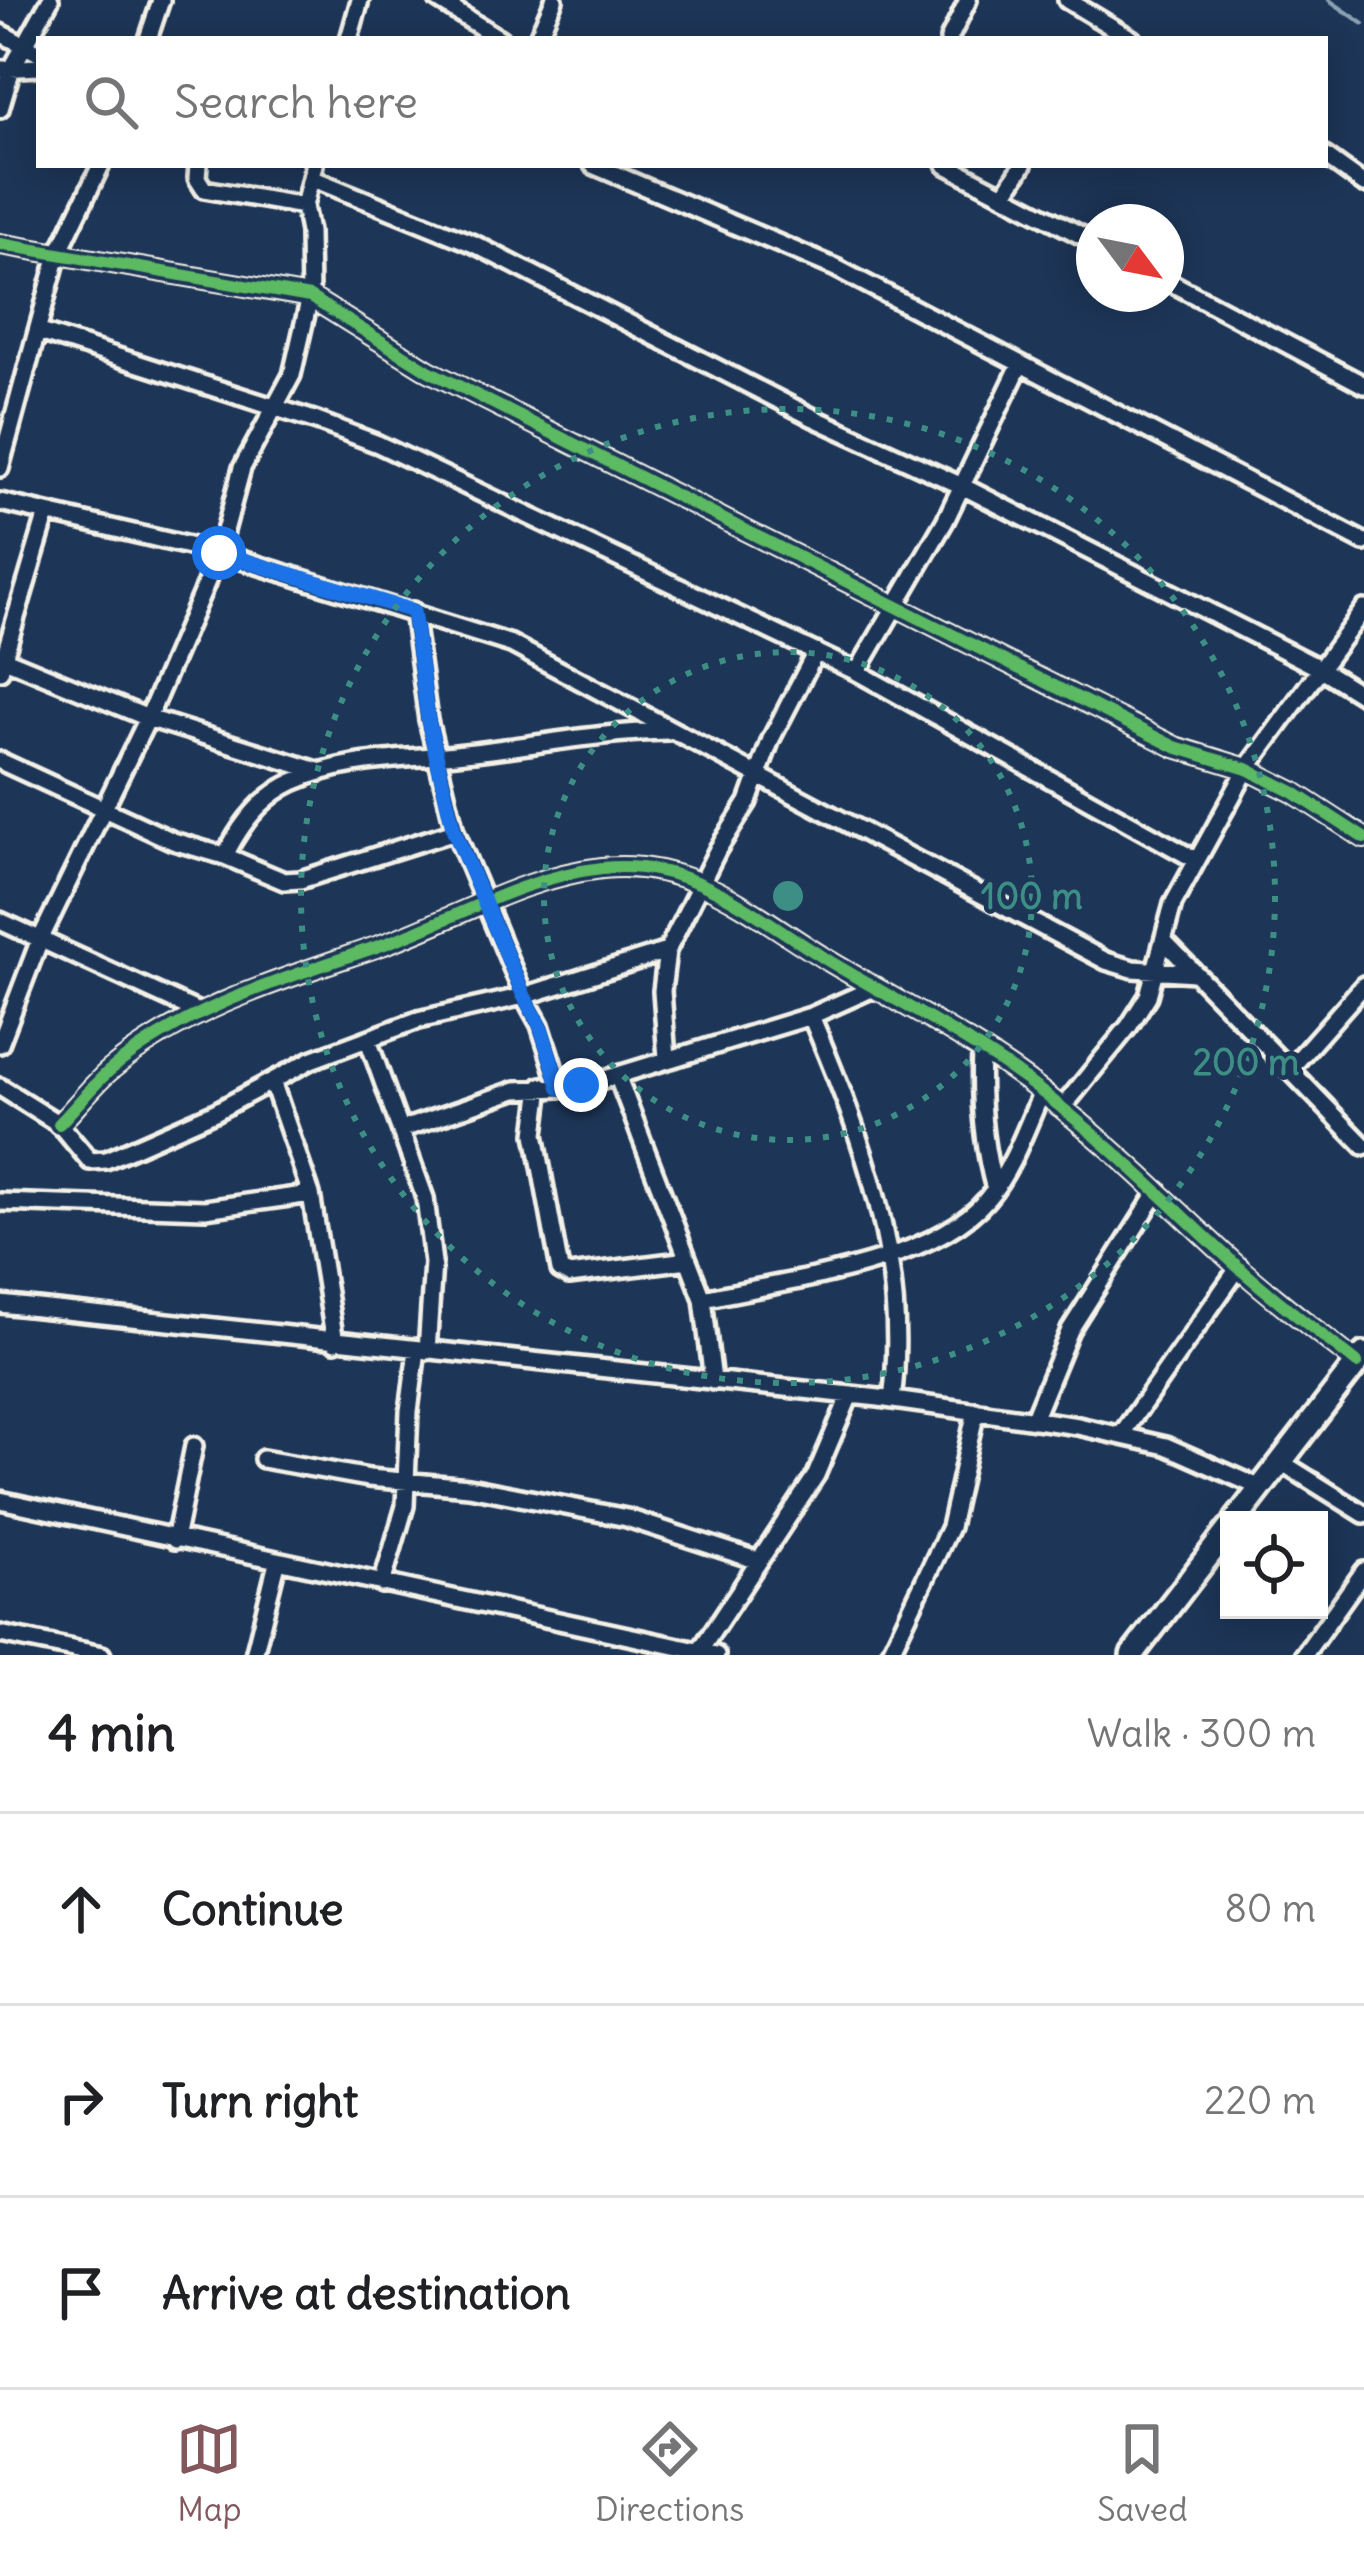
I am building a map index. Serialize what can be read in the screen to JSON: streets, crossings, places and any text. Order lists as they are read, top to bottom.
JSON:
{
  "north": "bottom right",
  "page": {
    "search": "Search here",
    "heading": ["4 min", "Walk · 300 m"],
    "list": [
      ["Continue", "80 m"],
      ["Turn right", "220 m"],
      "Arrive at destination"
    ],
    "nav": ["Map", "Directions", "Saved"]
  },
  "rings": ["100 m", "200 m"]
}
